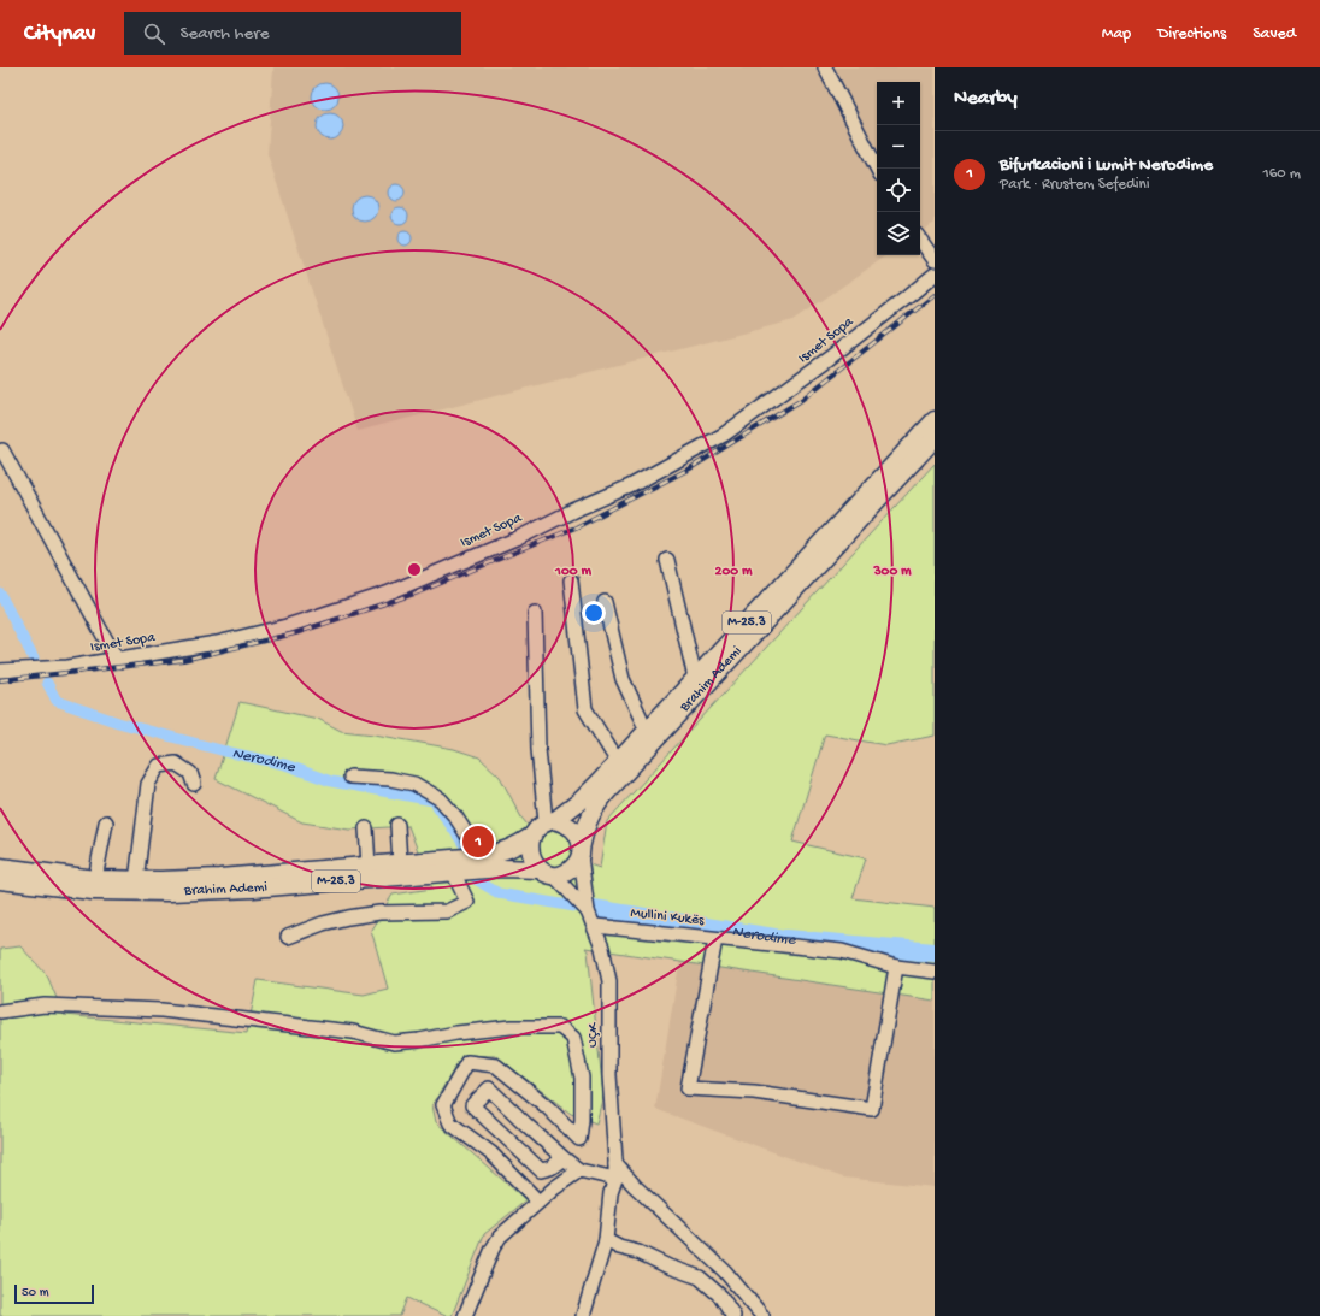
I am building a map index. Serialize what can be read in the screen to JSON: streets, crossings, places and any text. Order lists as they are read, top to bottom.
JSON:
{
  "streets": {
    "main road": ["M-25.3", "Brahim Ademi"],
    "street": ["Ismet Sopa", "Mullini Kukës", "UÇK"]
  },
  "crossings": [
    ["Brahim Ademi", "UÇK"],
    ["Mullini Kukës", "UÇK"]
  ],
  "water": ["Nerodime"],
  "scale_bar": "50 m",
  "page": {
    "header": "Citynav",
    "search": "Search here",
    "nav": ["Map", "Directions", "Saved"],
    "heading": "Nearby",
    "map_buttons": ["+", "−"],
    "list": [
      {
        "mark": "1",
        "name": "Bifurkacioni i Lumit Nerodime",
        "note": "Park · Rrustem Sefedini",
        "value": "160 m"
      }
    ],
    "pins": "1",
    "scale": "50 m"
  },
  "rings": ["100 m", "200 m", "300 m"]
}
